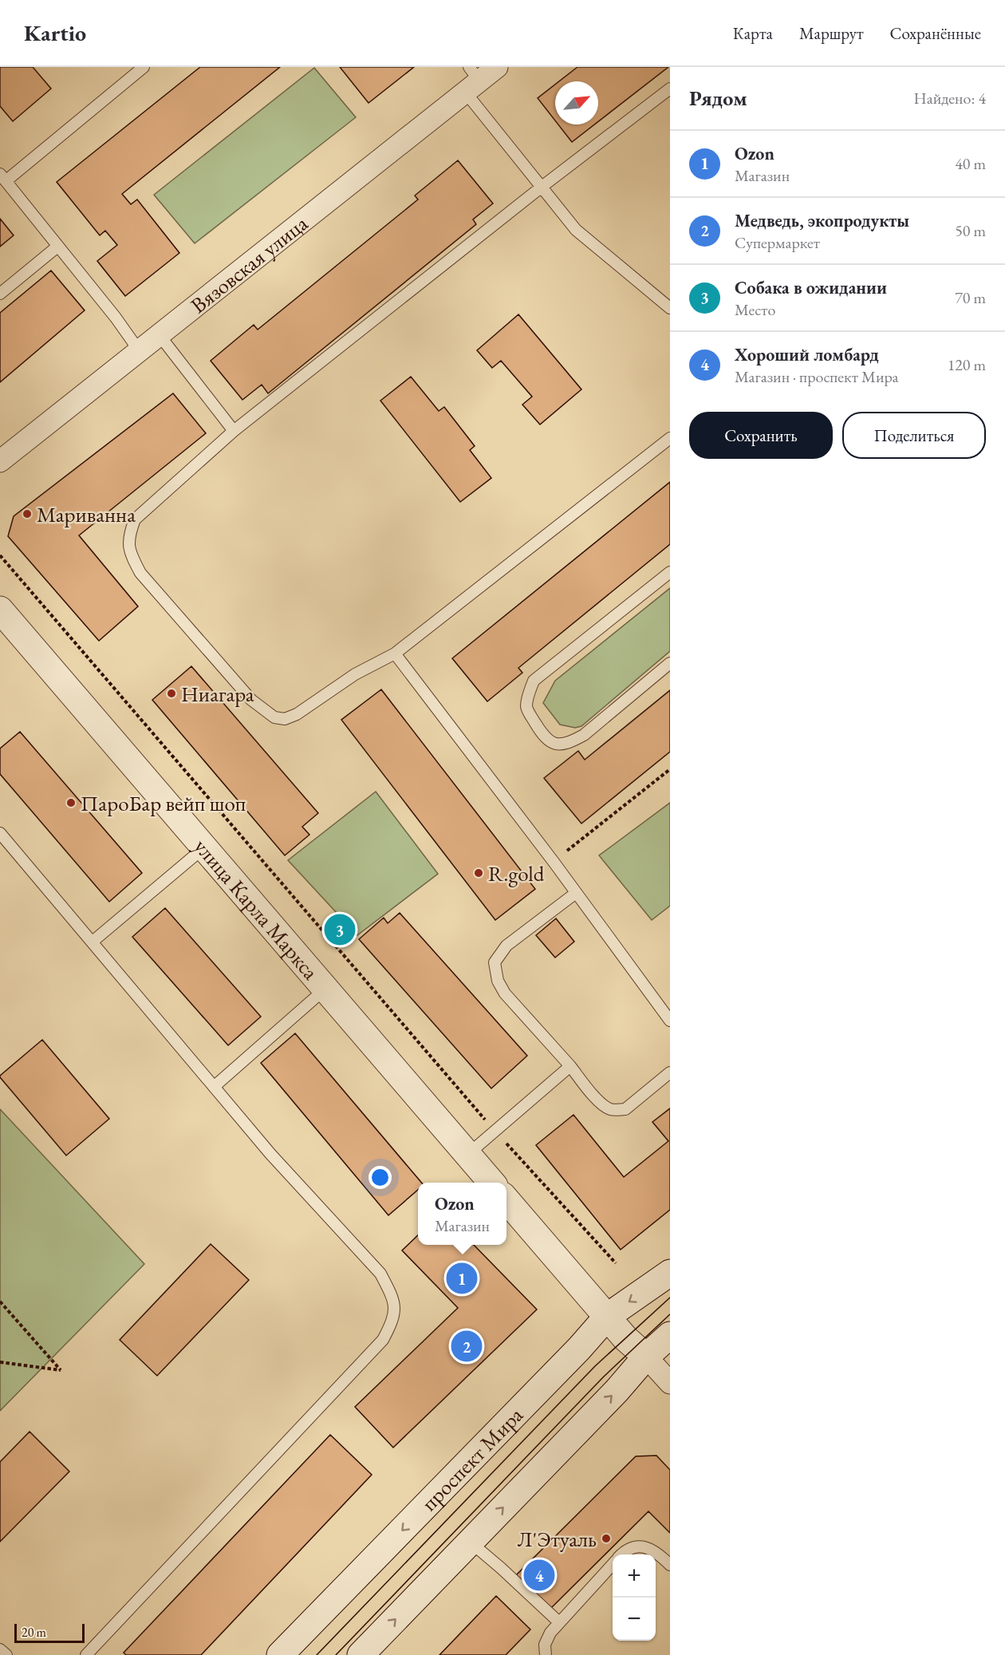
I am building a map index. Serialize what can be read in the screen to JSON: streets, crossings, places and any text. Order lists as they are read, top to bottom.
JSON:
{
  "streets": {
    "main road": ["улица Карла Маркса", "проспект Мира"],
    "street": ["Вязовская улица"]
  },
  "places": [
    "Мариванна",
    "Ниагара",
    "ПароБар вейп шоп",
    "R.gold",
    "Л'Этуаль"
  ],
  "scale_bar": "20 m",
  "north": "top right",
  "page": {
    "header": "Kartio",
    "nav": ["Карта", "Маршрут", "Сохранённые"],
    "heading": ["Рядом", "Найдено: 4"],
    "list": [
      {
        "mark": "1",
        "name": "Ozon",
        "note": "Магазин",
        "value": "40 m"
      },
      {
        "mark": "2",
        "name": "Медведь, экопродукты",
        "note": "Супермаркет",
        "value": "50 m"
      },
      {
        "mark": "3",
        "name": "Собака в ожидании",
        "note": "Место",
        "value": "70 m"
      },
      {
        "mark": "4",
        "name": "Хороший ломбард",
        "note": "Магазин · проспект Мира",
        "value": "120 m"
      }
    ],
    "buttons": ["Сохранить", "Поделиться"],
    "pins": [
      "3",
      "1",
      "2",
      "4"
    ],
    "popup": ["Ozon", "Магазин"],
    "map_buttons": ["+", "−"],
    "scale": "20 m"
  }
}
